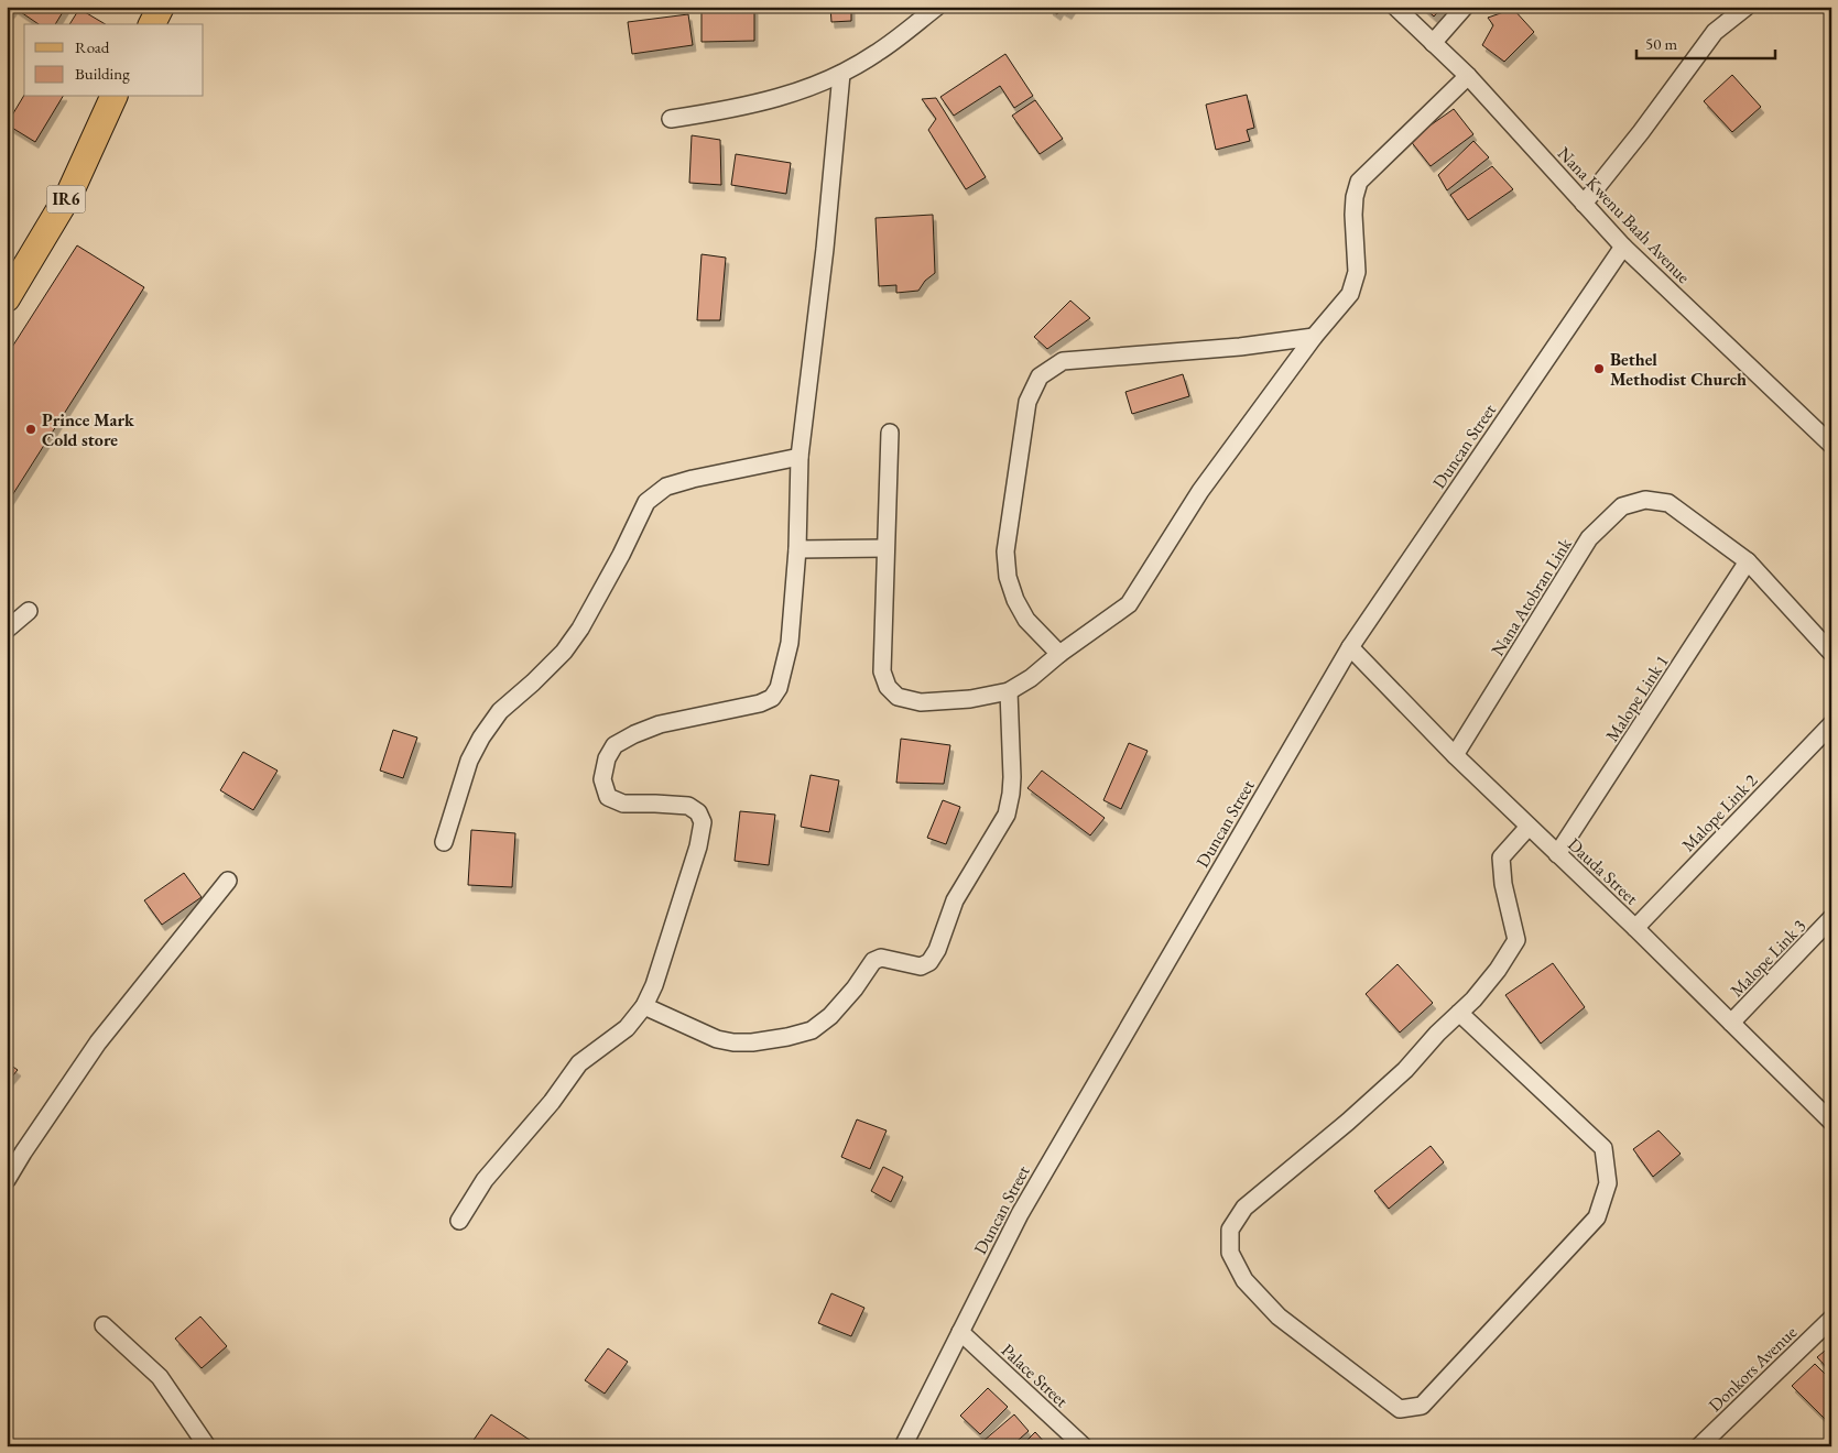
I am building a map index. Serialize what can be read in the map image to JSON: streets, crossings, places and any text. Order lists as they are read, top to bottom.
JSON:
{
  "streets": {
    "main road": ["IR6"],
    "street": [
      "Nana Kwenu Baah Avenue",
      "Duncan Street",
      "Nana Atobran Link",
      "Malope Link 1",
      "Malope Link 2",
      "Dauda Street",
      "Malope Link 3",
      "Donkors Avenue",
      "Palace Street"
    ]
  },
  "crossings": [
    ["Nana Kwenu Baah Avenue", "Duncan Street"],
    ["Duncan Street", "Dauda Street"],
    ["Duncan Street", "Palace Street"],
    ["Nana Atobran Link", "Malope Link 1"],
    ["Nana Atobran Link", "Dauda Street"],
    ["Malope Link 1", "Dauda Street"],
    ["Malope Link 2", "Dauda Street"],
    ["Dauda Street", "Malope Link 3"]
  ],
  "places": ["Bethel Methodist Church", "Prince Mark Cold store"],
  "legend": ["Road", "Building"],
  "scale_bar": "50 m"
}
